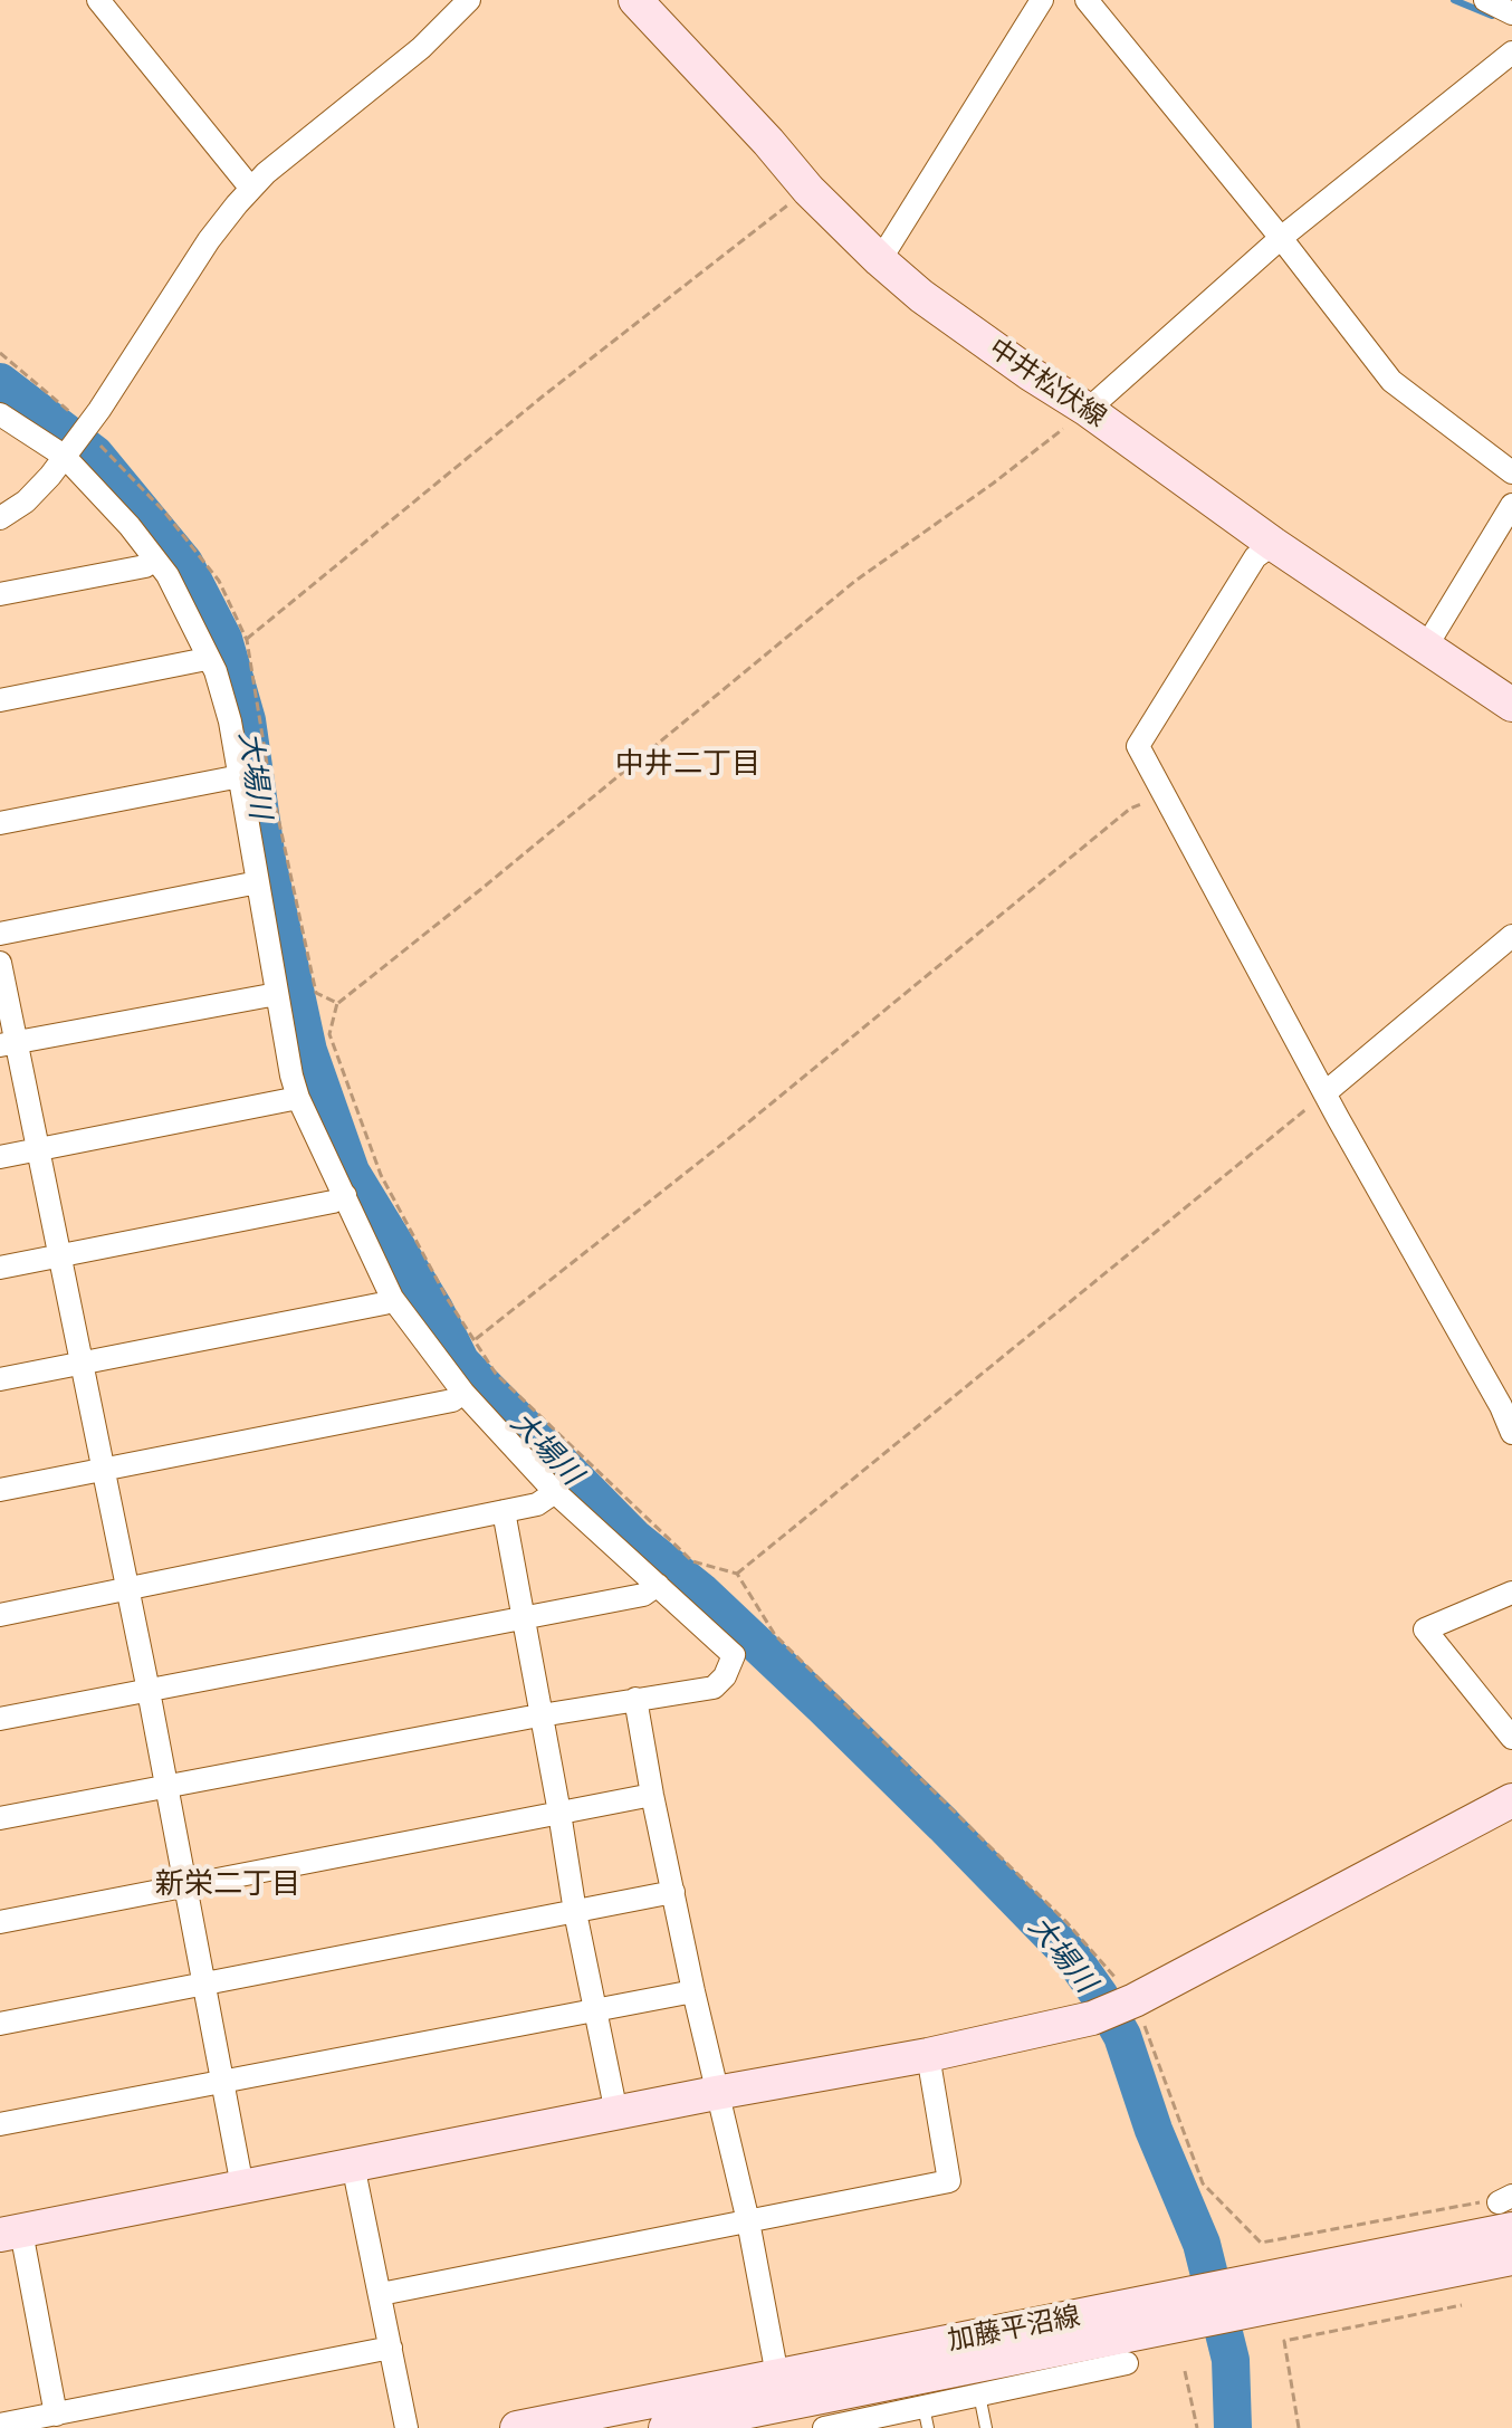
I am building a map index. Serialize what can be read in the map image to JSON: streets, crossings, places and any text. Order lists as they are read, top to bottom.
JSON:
{
  "streets": {
    "main road": ["中井松伏線", "加藤平沼線"]
  },
  "districts": ["中井二丁目", "新栄二丁目"],
  "water": ["大場川"]
}
